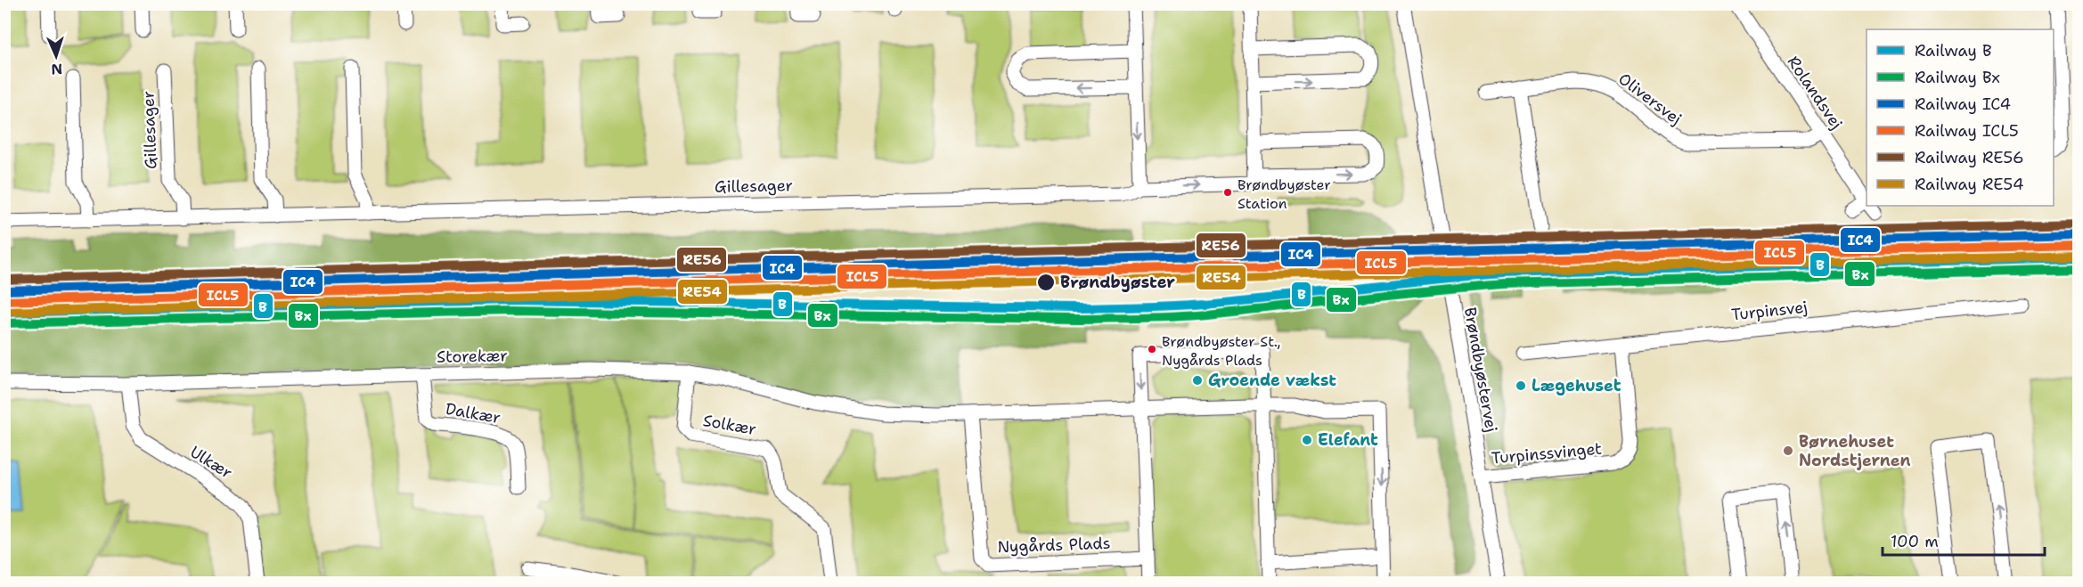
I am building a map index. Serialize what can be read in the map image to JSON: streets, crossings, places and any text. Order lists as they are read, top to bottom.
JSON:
{
  "streets": {
    "street": [
      "Rolandsvej",
      "Oliversvej",
      "Gillesager",
      "Turpinsvej",
      "Storekær",
      "Brøndbyøstervej",
      "Dalkær",
      "Solkær",
      "Turpinssvinget",
      "Ulkær",
      "Nygårds Plads"
    ]
  },
  "crossings": [
    ["Rolandsvej", "Oliversvej"],
    ["Turpinsvej", "Turpinssvinget"],
    ["Storekær", "Dalkær"],
    ["Storekær", "Solkær"],
    ["Storekær", "Ulkær"],
    ["Storekær", "Nygårds Plads"],
    ["Brøndbyøstervej", "Turpinssvinget"]
  ],
  "places": [
    "Brøndbyøster Station",
    "Brøndbyøster",
    "Brøndbyøster St., Nygårds Plads",
    "Groende vækst",
    "Lægehuset",
    "Elefant",
    "Børnehuset Nordstjernen"
  ],
  "lines": [
    "rail line RE56",
    "rail line IC4",
    "rail line ICL5",
    "rail line RE54",
    "rail line B",
    "rail line Bx"
  ],
  "legend": [
    "Railway B",
    "Railway Bx",
    "Railway IC4",
    "Railway ICL5",
    "Railway RE56",
    "Railway RE54"
  ],
  "scale_bar": "100 m",
  "north": "bottom"
}
